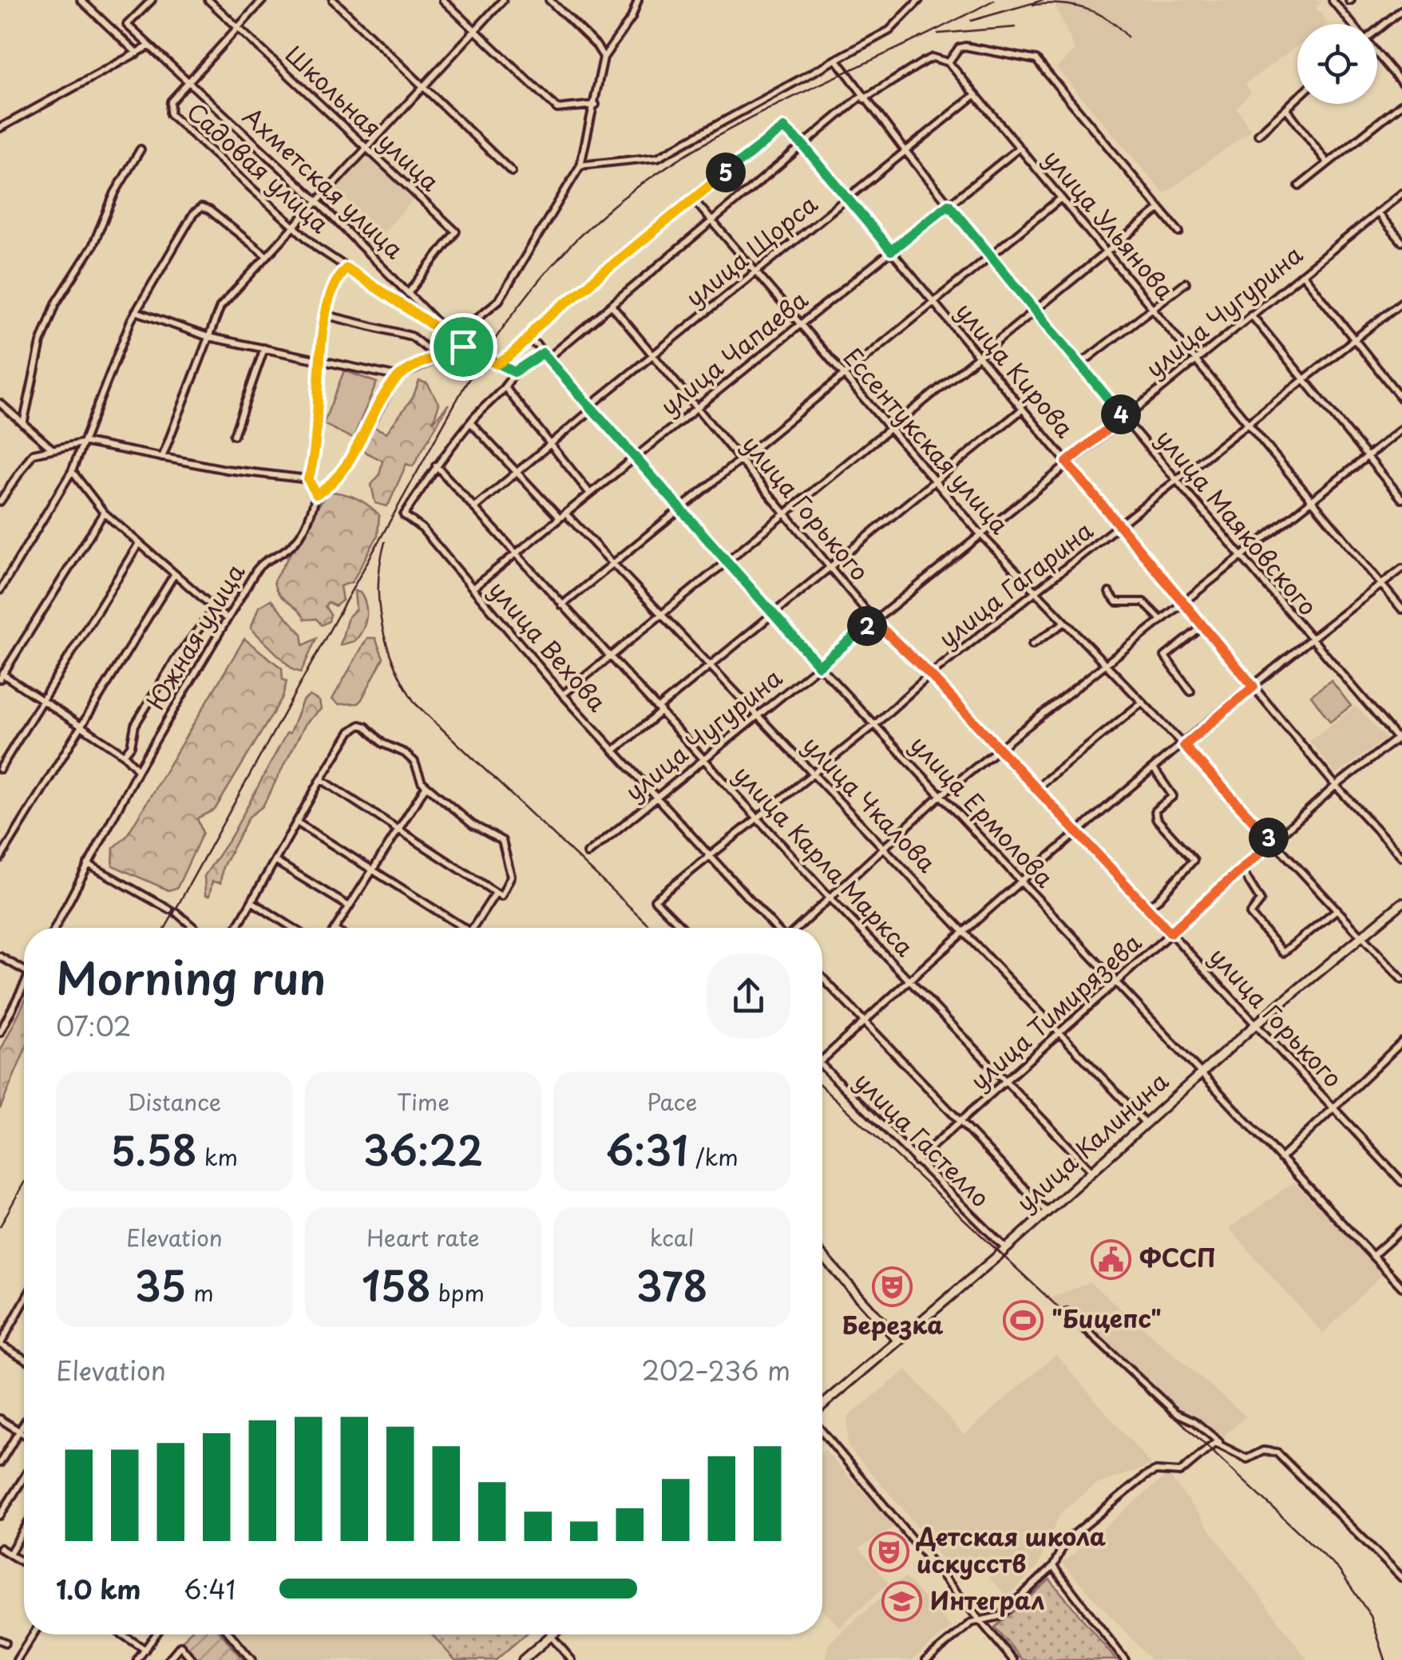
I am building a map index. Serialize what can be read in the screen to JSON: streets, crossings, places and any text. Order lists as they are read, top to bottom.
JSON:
{
  "streets": {
    "main road": ["улица Калинина"],
    "street": [
      "Школьная улица",
      "Садовая улица",
      "Ахметская улица",
      "улица Ульянова",
      "улица Щорса",
      "улица Чугурина",
      "улица Чапаева",
      "улица Кирова",
      "Ессентукская улица",
      "улица Горького",
      "улица Маяковского",
      "улица Гагарина",
      "Южная улица",
      "улица Вехова",
      "улица Чкалова",
      "улица Ермолова",
      "улица Карла Маркса",
      "улица Тимирязева",
      "улица Гастелло"
    ]
  },
  "crossings": [
    ["Школьная улица", "Ахметская улица"],
    ["Садовая улица", "Ахметская улица"],
    ["Ахметская улица", "улица Вехова"],
    ["улица Ульянова", "улица Щорса"],
    ["улица Ульянова", "улица Чугурина"],
    ["улица Ульянова", "улица Чапаева"],
    ["улица Ульянова", "улица Гагарина"],
    ["улица Щорса", "улица Кирова"],
    ["улица Щорса", "Ессентукская улица"],
    ["улица Щорса", "улица Горького"],
    ["улица Щорса", "улица Маяковского"],
    ["улица Щорса", "улица Чкалова"],
    ["улица Щорса", "улица Ермолова"],
    ["улица Щорса", "улица Карла Маркса"],
    ["улица Чугурина", "улица Кирова"],
    ["улица Чугурина", "Ессентукская улица"],
    ["улица Чугурина", "улица Горького"],
    ["улица Чугурина", "улица Маяковского"],
    ["улица Чугурина", "улица Вехова"],
    ["улица Чугурина", "улица Чкалова"],
    ["улица Чугурина", "улица Ермолова"],
    ["улица Чугурина", "улица Карла Маркса"],
    ["улица Чапаева", "улица Кирова"],
    ["улица Чапаева", "Ессентукская улица"],
    ["улица Чапаева", "улица Горького"],
    ["улица Чапаева", "улица Маяковского"],
    ["улица Чапаева", "улица Вехова"],
    ["улица Чапаева", "улица Чкалова"],
    ["улица Чапаева", "улица Ермолова"],
    ["улица Чапаева", "улица Карла Маркса"],
    ["улица Кирова", "Ессентукская улица"],
    ["улица Кирова", "улица Гагарина"],
    ["улица Кирова", "улица Тимирязева"],
    ["Ессентукская улица", "улица Гагарина"],
    ["Ессентукская улица", "улица Тимирязева"],
    ["Ессентукская улица", "улица Калинина"],
    ["улица Горького", "улица Гагарина"],
    ["улица Горького", "улица Тимирязева"],
    ["улица Горького", "улица Калинина"],
    ["улица Маяковского", "улица Гагарина"],
    ["улица Маяковского", "улица Тимирязева"],
    ["улица Гагарина", "улица Вехова"],
    ["улица Гагарина", "улица Чкалова"],
    ["улица Гагарина", "улица Ермолова"],
    ["улица Гагарина", "улица Карла Маркса"],
    ["улица Вехова", "улица Чкалова"],
    ["улица Вехова", "улица Карла Маркса"],
    ["улица Чкалова", "улица Тимирязева"],
    ["улица Чкалова", "улица Калинина"],
    ["улица Ермолова", "улица Тимирязева"],
    ["улица Ермолова", "улица Калинина"],
    ["улица Карла Маркса", "улица Тимирязева"],
    ["улица Карла Маркса", "улица Калинина"],
    ["улица Тимирязева", "улица Гастелло"],
    ["улица Гастелло", "улица Калинина"]
  ],
  "places": {
    "public building": ["ФССП"],
    "theatre": ["Березка", "Детская школа искусств"],
    "sports": ["\"Бицепс\""],
    "school or university": ["Интеграл"]
  },
  "page": {
    "pins": [
      "5",
      "4",
      "2",
      "3"
    ],
    "heading": ["Morning run", "07:02"],
    "stats": [
      ["Distance", "5.58 km"],
      ["Time", "36:22"],
      ["Pace", "6:31 /km"],
      ["Elevation", "35 m"],
      ["Heart rate", "158 bpm"],
      ["kcal", "378"]
    ],
    "chart": ["Elevation", "202–236 m"],
    "list": [
      {
        "name": "1.0 km",
        "note": "6:41"
      }
    ]
  }
}
